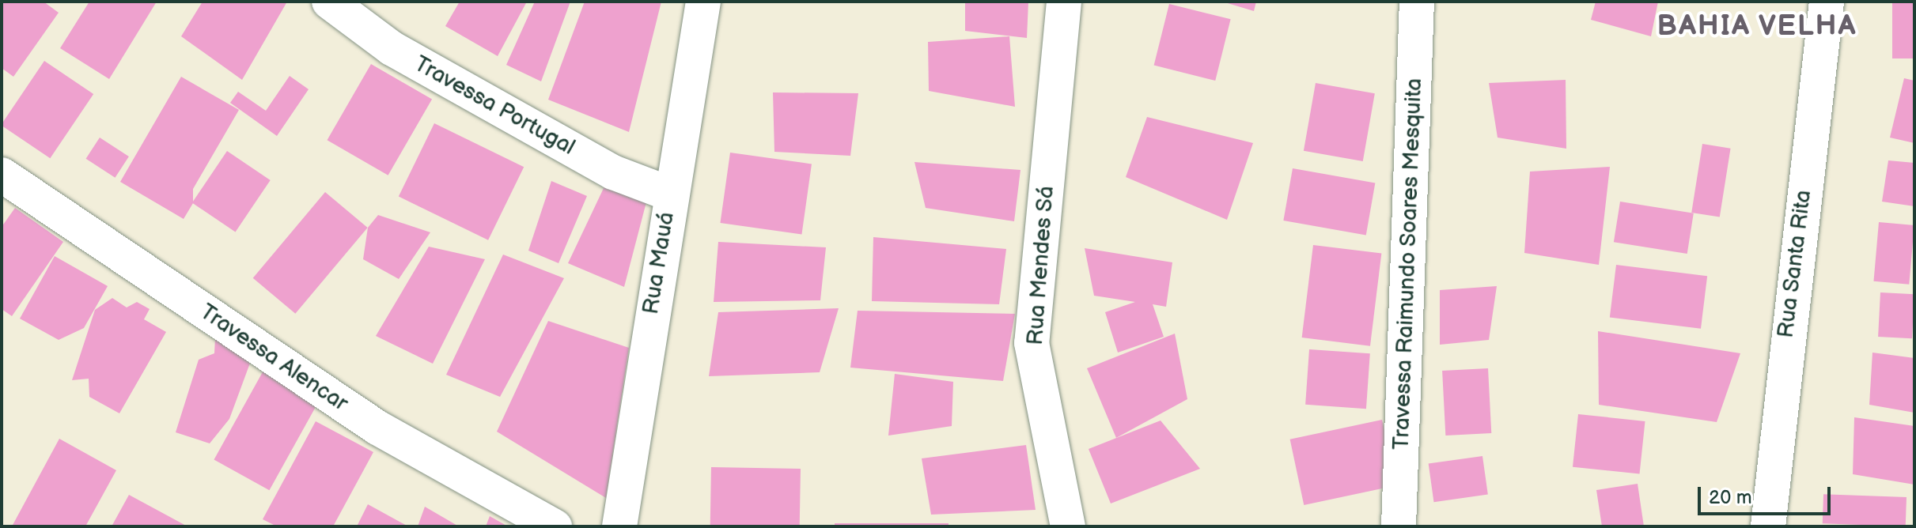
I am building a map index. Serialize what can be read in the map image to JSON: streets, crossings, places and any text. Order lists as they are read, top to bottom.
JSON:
{
  "streets": {
    "street": [
      "Travessa Portugal",
      "Rua Mauá",
      "Travessa Raimundo Soares Mesquita",
      "Rua Santa Rita",
      "Rua Mendes Sá",
      "Travessa Alencar"
    ]
  },
  "crossings": [
    ["Travessa Portugal", "Rua Mauá"]
  ],
  "districts": ["BAHIA VELHA"],
  "scale_bar": "20 m"
}
